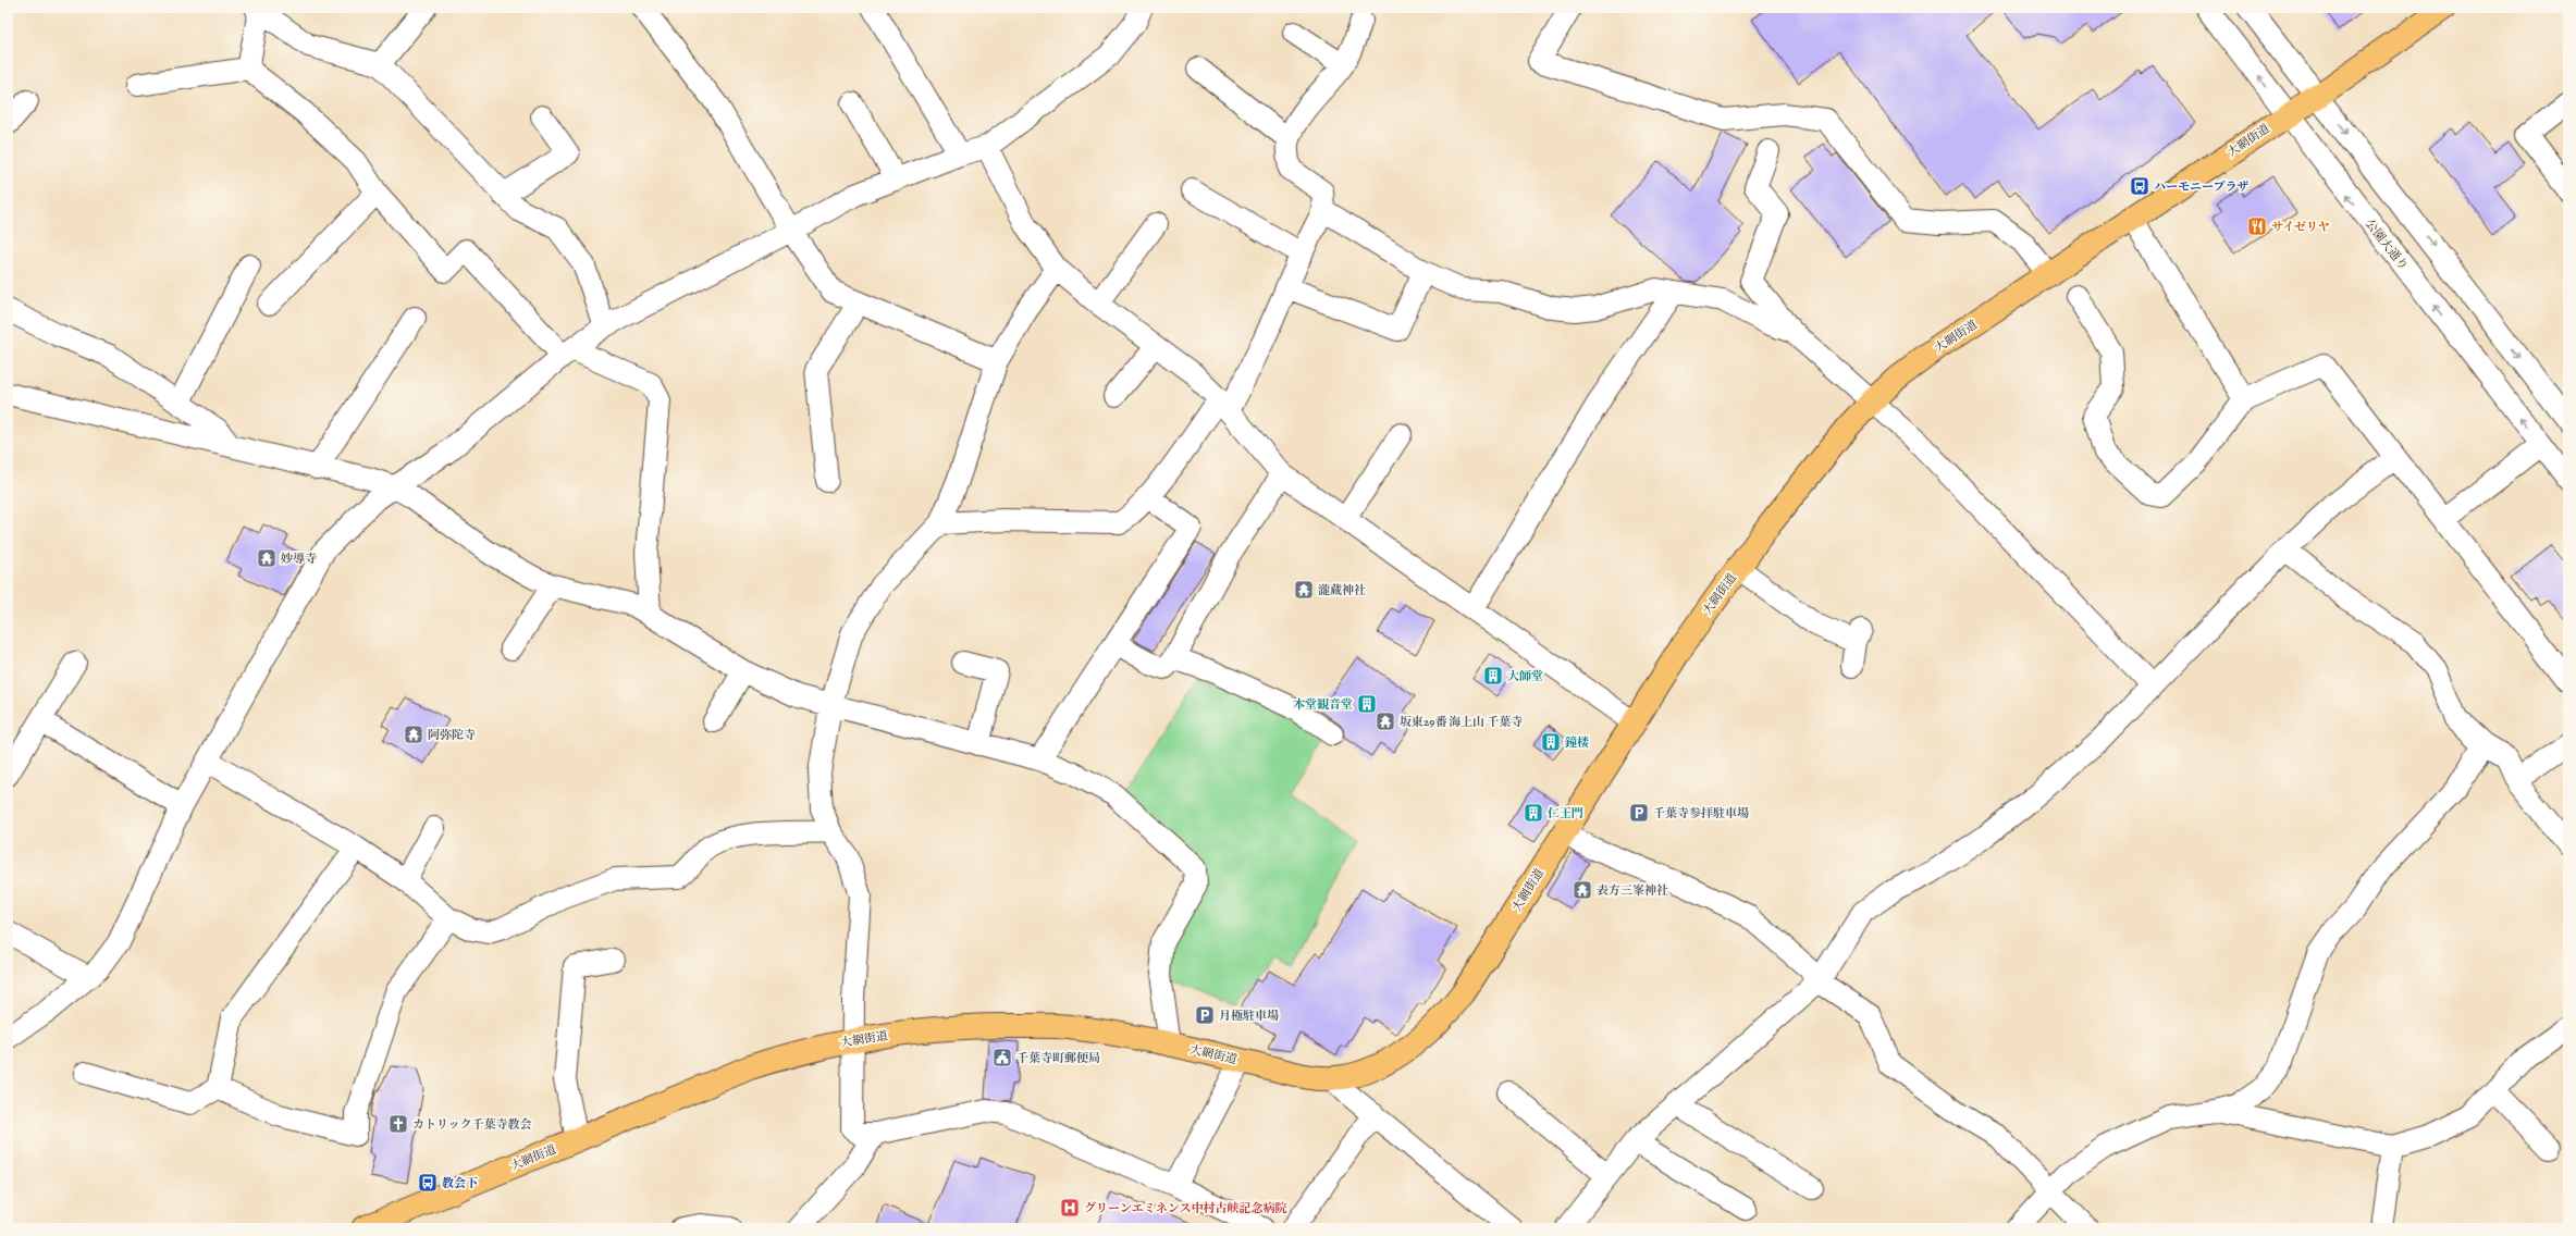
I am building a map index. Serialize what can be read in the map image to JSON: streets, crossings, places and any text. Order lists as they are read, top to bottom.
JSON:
{
  "streets": {
    "main road": ["大網街道"],
    "street": ["公園大通り"]
  },
  "crossings": [
    ["大網街道", "公園大通り"]
  ],
  "places": {
    "bus stop": ["ハーモニープラザ", "教会下"],
    "restaurant": ["サイゼリヤ"],
    "temple": [
      "妙導寺",
      "瀧蔵神社",
      "坂東29番 海上山 千葉寺",
      "阿弥陀寺",
      "表方三峯神社"
    ],
    "building": [
      "大師堂",
      "本堂観音堂",
      "鐘楼",
      "仁王門"
    ],
    "parking": ["千葉寺参拝駐車場", "月極駐車場"],
    "public building": ["千葉寺町郵便局"],
    "church": ["カトリック千葉寺教会"],
    "hospital": ["グリーンエミネンス中村古峡記念病院"]
  }
}
